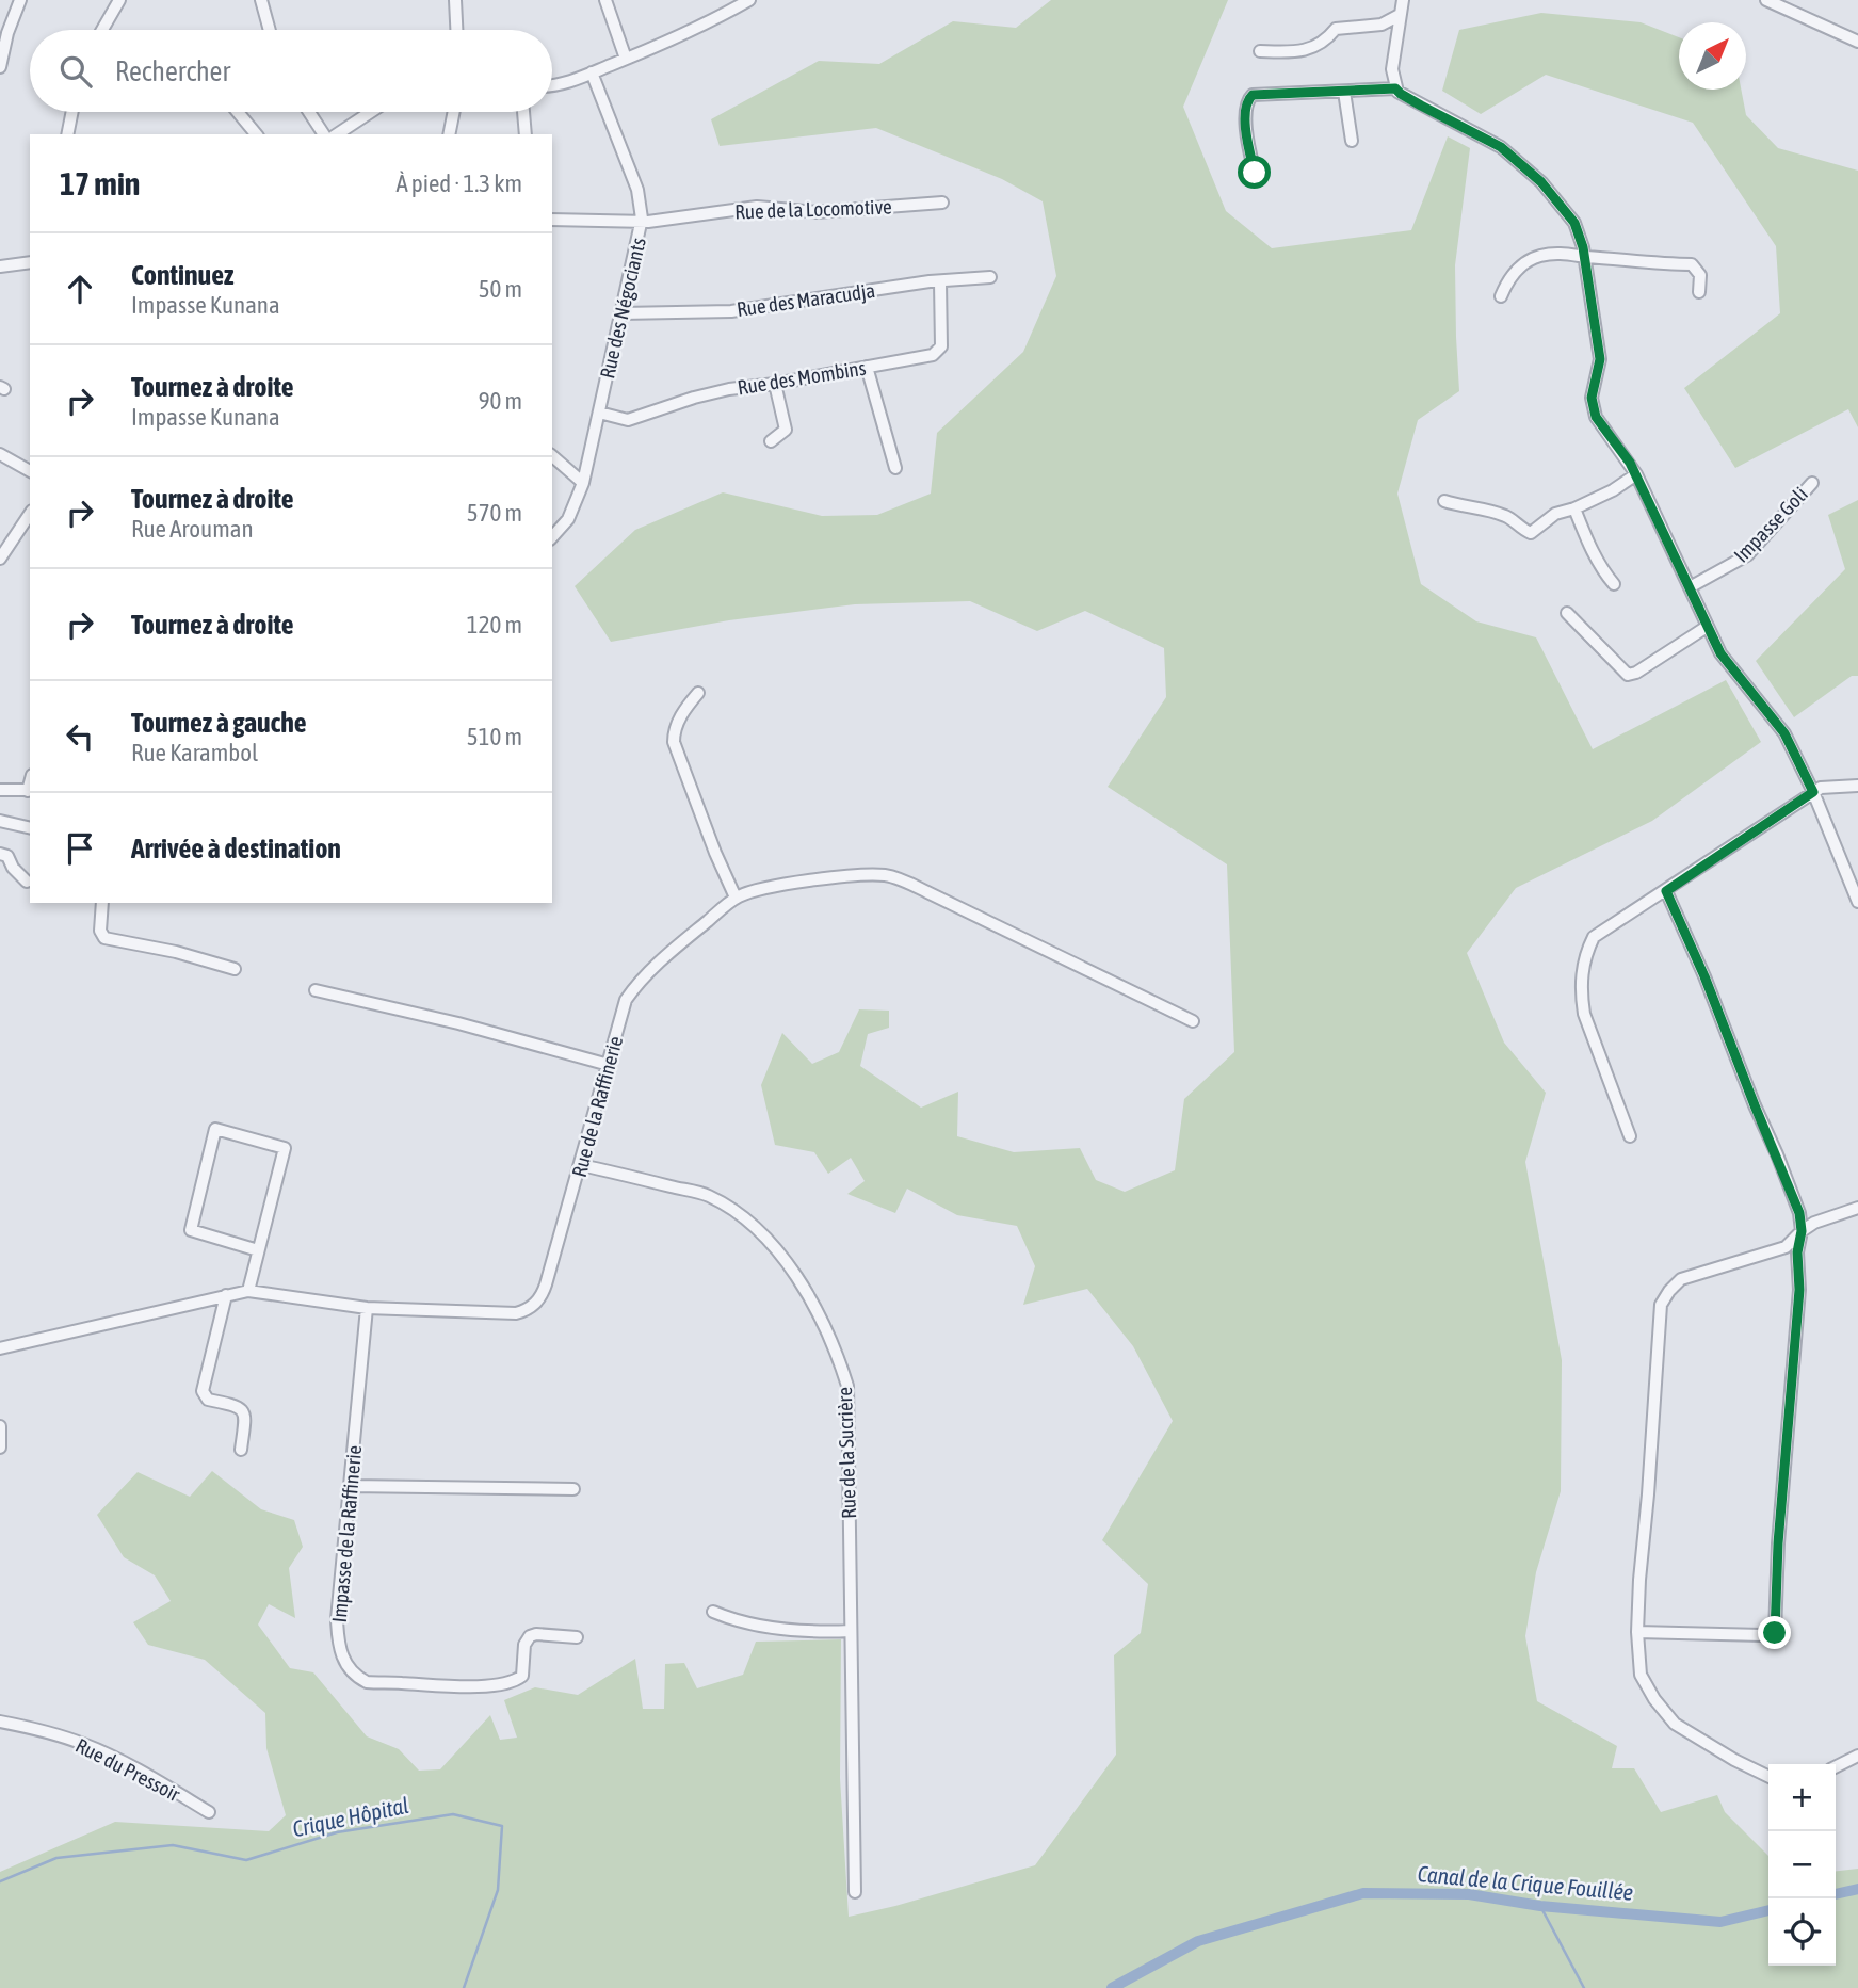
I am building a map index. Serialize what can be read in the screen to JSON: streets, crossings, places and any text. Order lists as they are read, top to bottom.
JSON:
{
  "streets": {
    "street": [
      "Rue de la Locomotive",
      "Rue des Maracudja",
      "Rue des Négociants",
      "Rue des Mombins",
      "Impasse Goli",
      "Rue de la Raffinerie",
      "Rue de la Sucrière",
      "Impasse de la Raffinerie",
      "Rue du Pressoir"
    ]
  },
  "crossings": [
    ["Rue de la Locomotive", "Rue des Négociants"],
    ["Rue des Maracudja", "Rue des Négociants"],
    ["Rue des Maracudja", "Rue des Mombins"],
    ["Rue des Négociants", "Rue des Mombins"],
    ["Rue de la Raffinerie", "Rue de la Sucrière"],
    ["Rue de la Raffinerie", "Impasse de la Raffinerie"]
  ],
  "water": ["Crique Hôpital", "Canal de la Crique Fouillée"],
  "north": "top right",
  "page": {
    "search": "Rechercher",
    "heading": ["17 min", "À pied · 1.3 km"],
    "list": [
      ["Continuez", "Impasse Kunana", "50 m"],
      ["Tournez à droite", "Impasse Kunana", "90 m"],
      ["Tournez à droite", "Rue Arouman", "570 m"],
      ["Tournez à droite", "120 m"],
      ["Tournez à gauche", "Rue Karambol", "510 m"],
      "Arrivée à destination"
    ],
    "map_buttons": ["+", "−"]
  }
}
